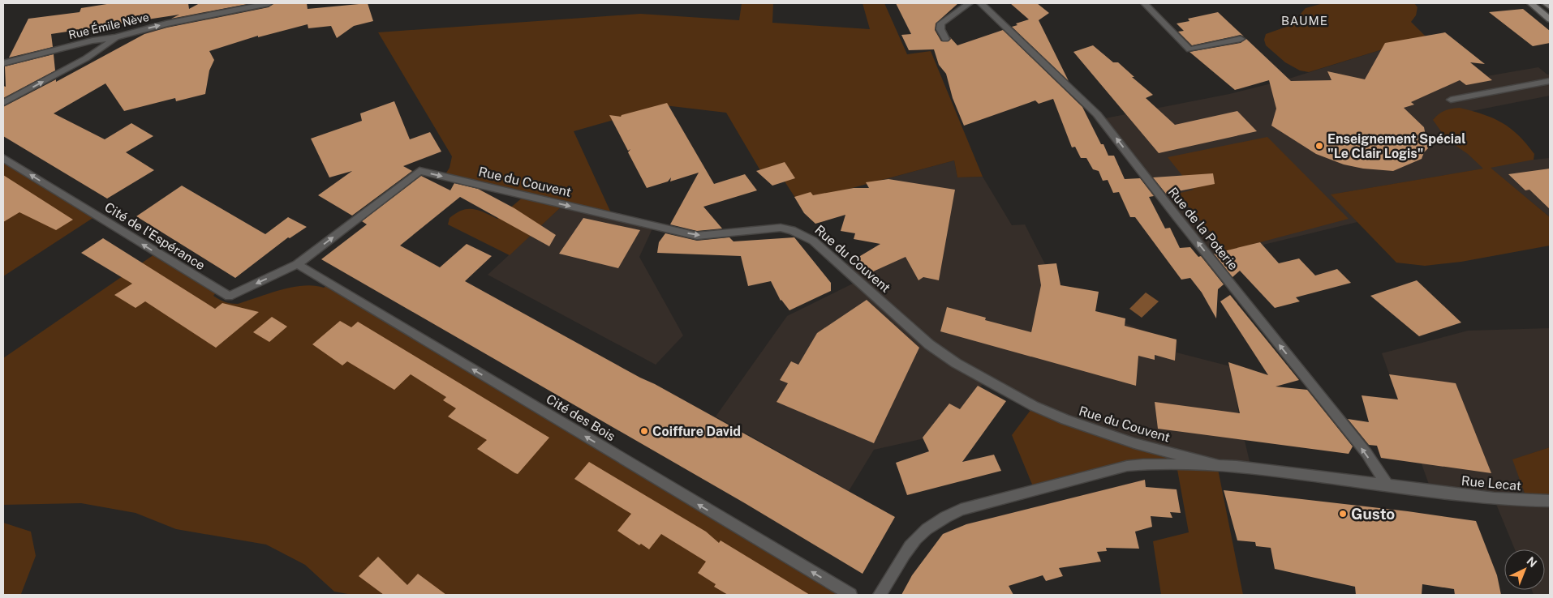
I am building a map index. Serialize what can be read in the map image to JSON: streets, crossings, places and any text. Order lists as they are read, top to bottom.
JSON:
{
  "streets": {
    "street": [
      "Rue Émile Nève",
      "Rue du Couvent",
      "Rue de la Poterie",
      "Cité de l'Espérance",
      "Cité des Bois",
      "Rue Lecat"
    ]
  },
  "crossings": [
    ["Rue du Couvent", "Rue de la Poterie"],
    ["Rue du Couvent", "Cité de l'Espérance"],
    ["Rue du Couvent", "Cité des Bois"],
    ["Rue du Couvent", "Rue Lecat"],
    ["Cité de l'Espérance", "Cité des Bois"]
  ],
  "one_way": [
    "Rue Émile Nève",
    "Rue du Couvent",
    "Rue de la Poterie",
    "Cité de l'Espérance",
    "Cité des Bois"
  ],
  "districts": ["BAUME"],
  "places": ["Enseignement Spécial \"Le Clair Logis\"", "Coiffure David", "Gusto"],
  "north": "top right"
}
